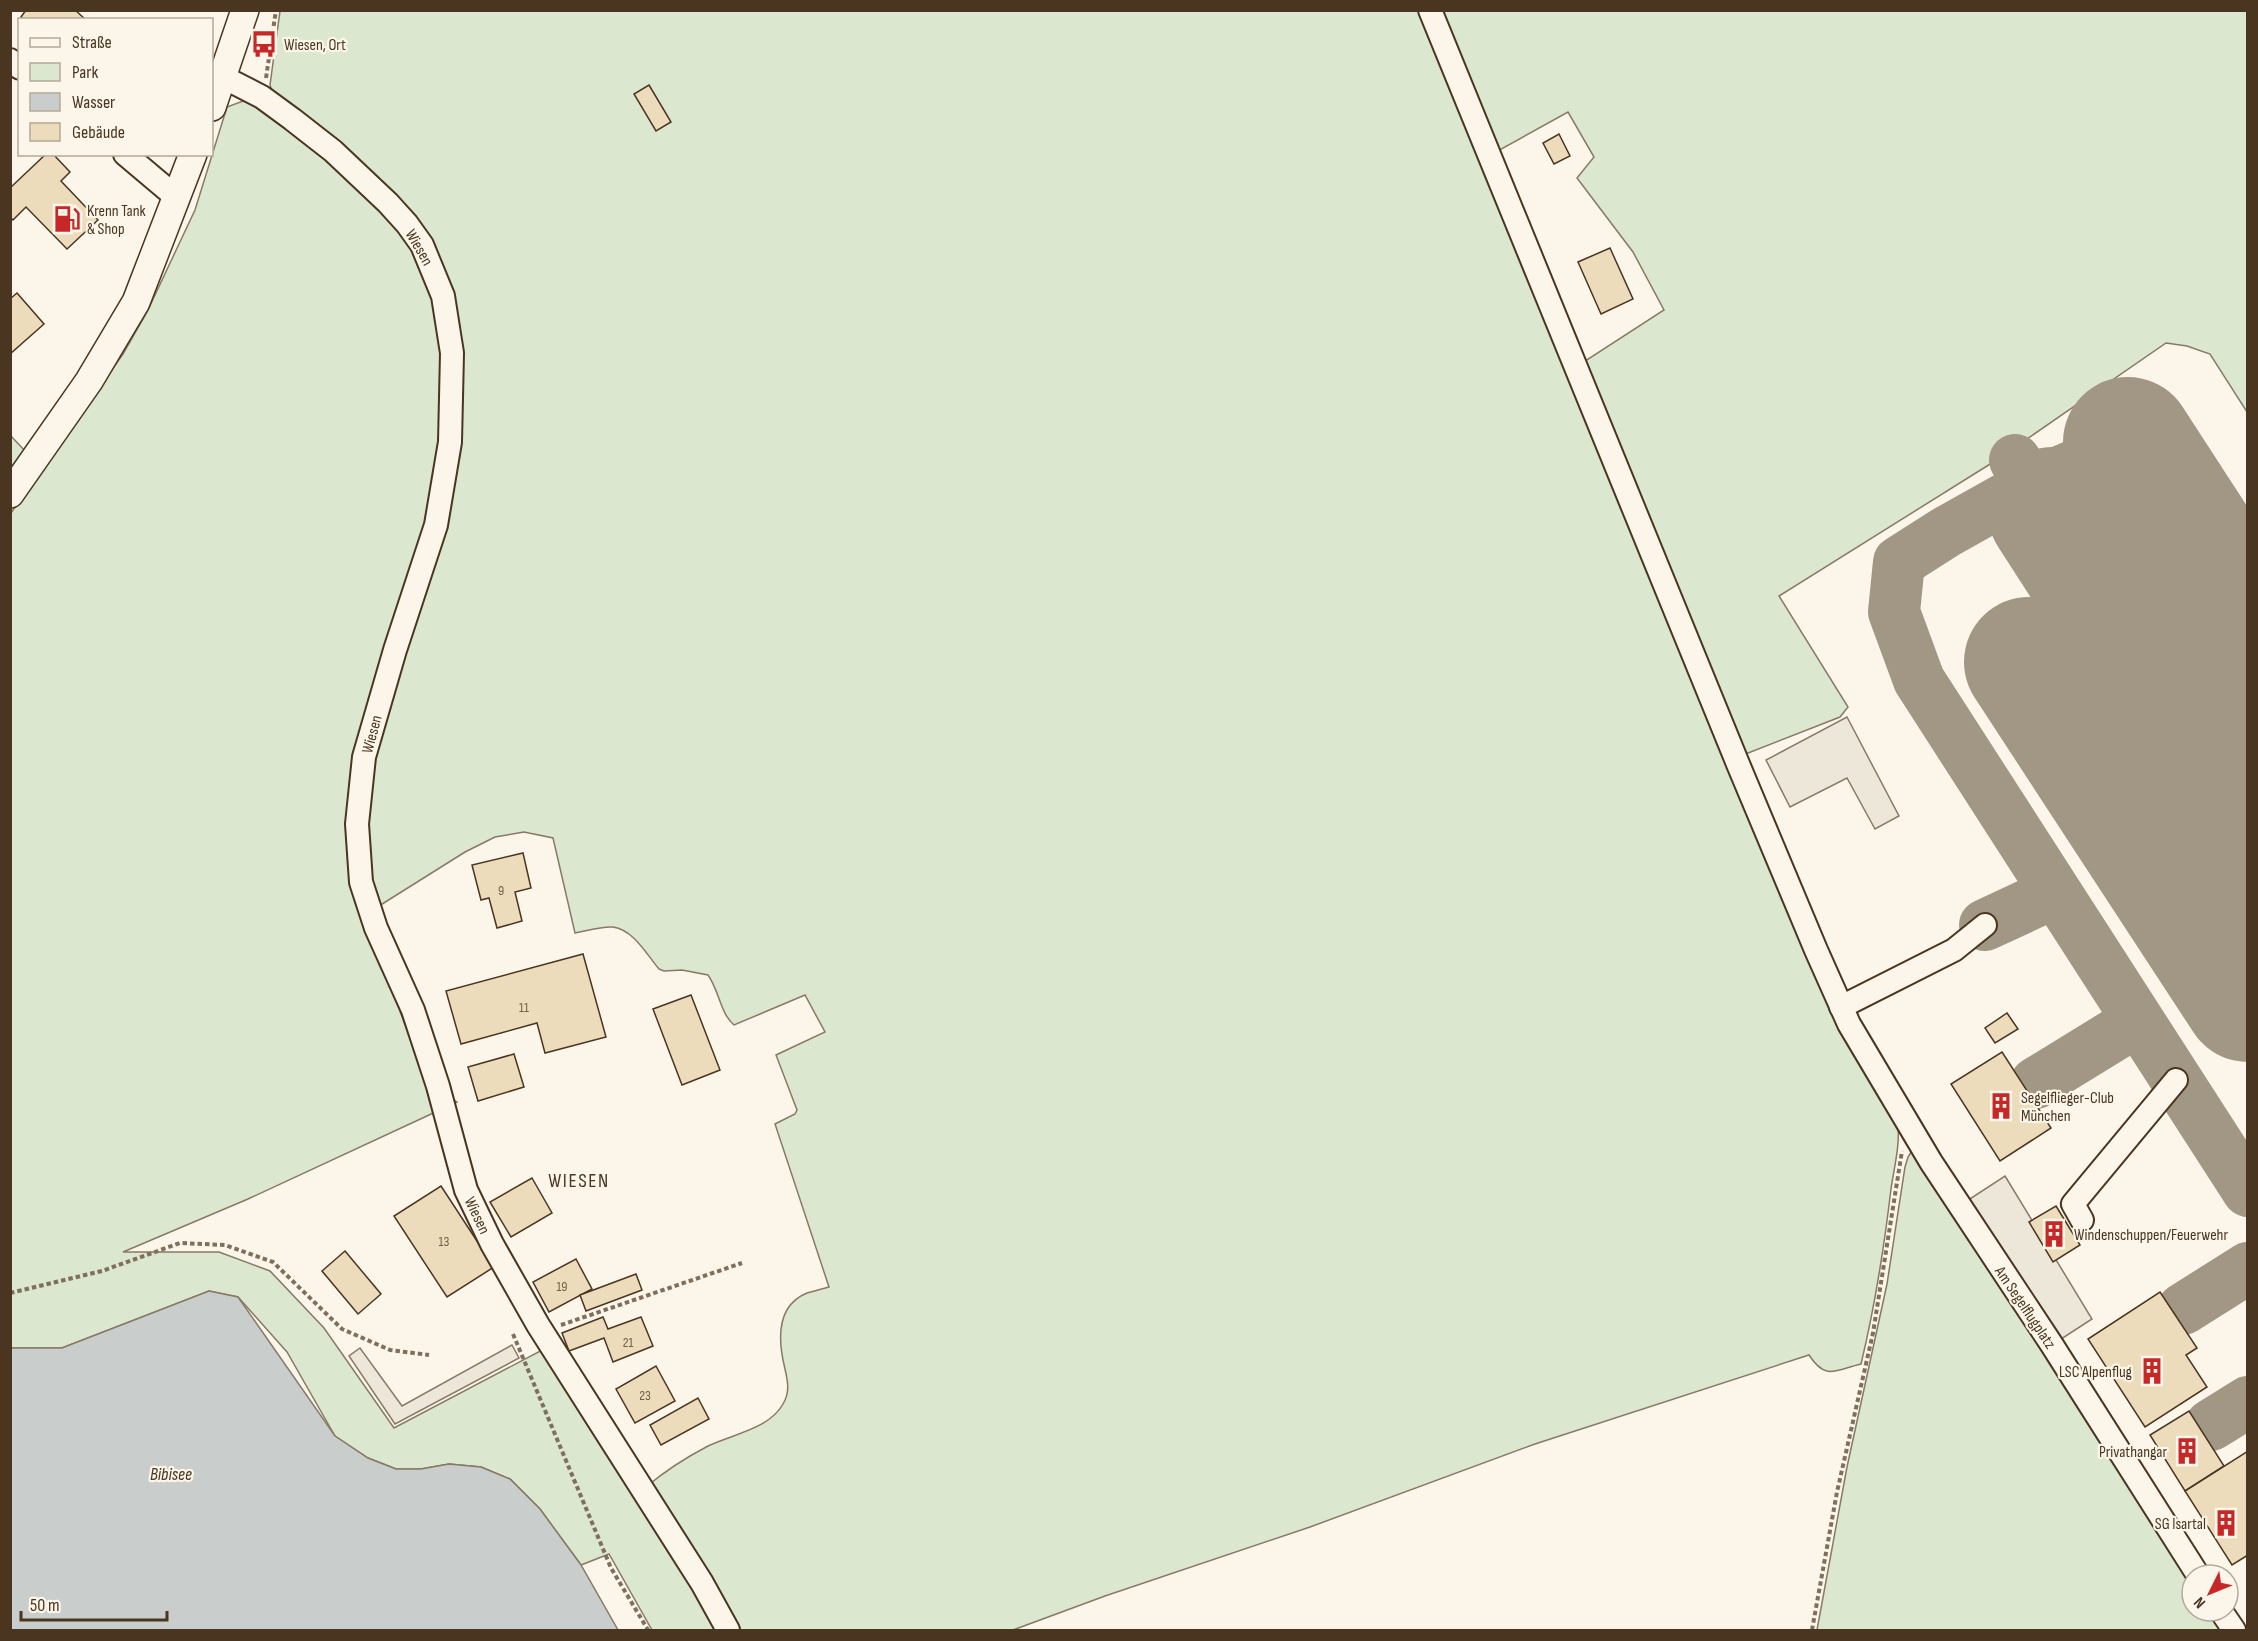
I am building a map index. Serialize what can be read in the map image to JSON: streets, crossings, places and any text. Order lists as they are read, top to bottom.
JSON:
{
  "streets": {
    "street": ["Wiesen", "Am Segelflugplatz"]
  },
  "districts": ["WIESEN"],
  "water": ["Bibisee"],
  "places": {
    "bus stop": ["Wiesen, Ort"],
    "fuel station": ["Krenn Tank & Shop"],
    "building": [
      "Segelflieger-Club München",
      "Windenschuppen/Feuerwehr",
      "LSC Alpenflug",
      "Privathangar",
      "SG Isartal"
    ]
  },
  "house_numbers": [
    "9",
    "11",
    "13",
    "19",
    "21",
    "23"
  ],
  "legend": [
    "Straße",
    "Park",
    "Wasser",
    "Gebäude"
  ],
  "scale_bar": "50 m",
  "north": "bottom left"
}
